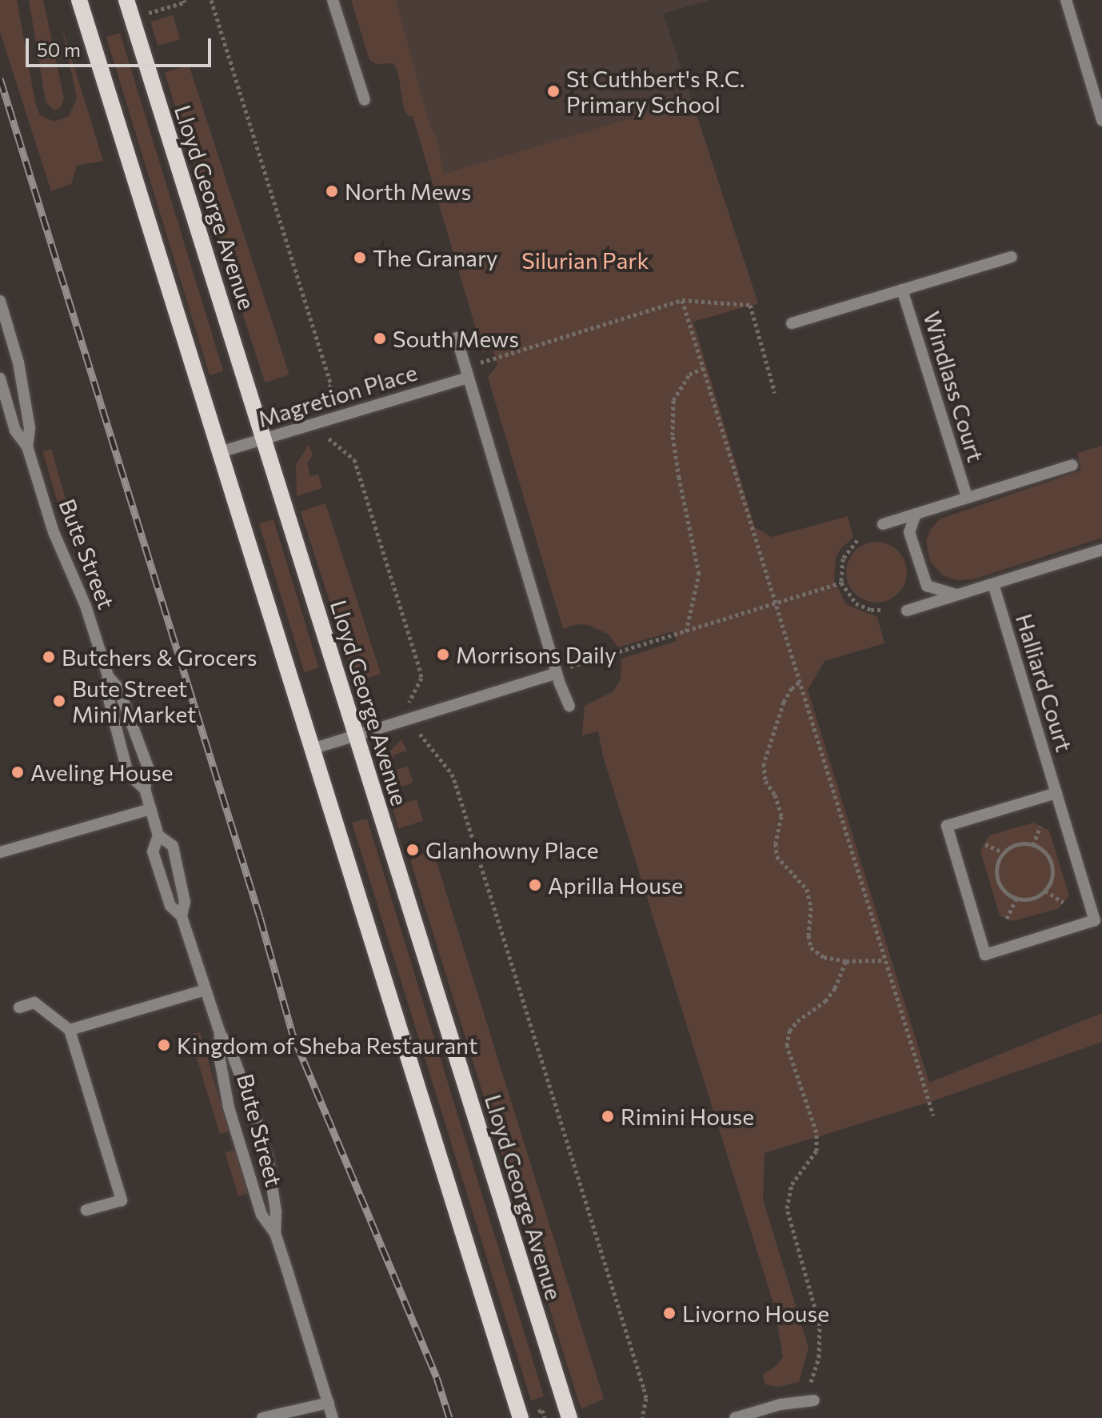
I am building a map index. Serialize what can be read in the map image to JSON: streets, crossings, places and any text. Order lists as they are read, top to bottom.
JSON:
{
  "streets": {
    "main road": ["Lloyd George Avenue"],
    "street": [
      "Windlass Court",
      "Magretion Place",
      "Bute Street",
      "Halliard Court"
    ]
  },
  "crossings": [
    ["Lloyd George Avenue", "Magretion Place"]
  ],
  "parks": ["Silurian Park"],
  "places": [
    "St Cuthbert's R.C. Primary School",
    "North Mews",
    "The Granary",
    "South Mews",
    "Morrisons Daily",
    "Butchers & Grocers",
    "Bute Street Mini Market",
    "Aveling House",
    "Glanhowny Place",
    "Aprilla House",
    "Kingdom of Sheba Restaurant",
    "Rimini House",
    "Livorno House"
  ],
  "scale_bar": "50 m"
}
